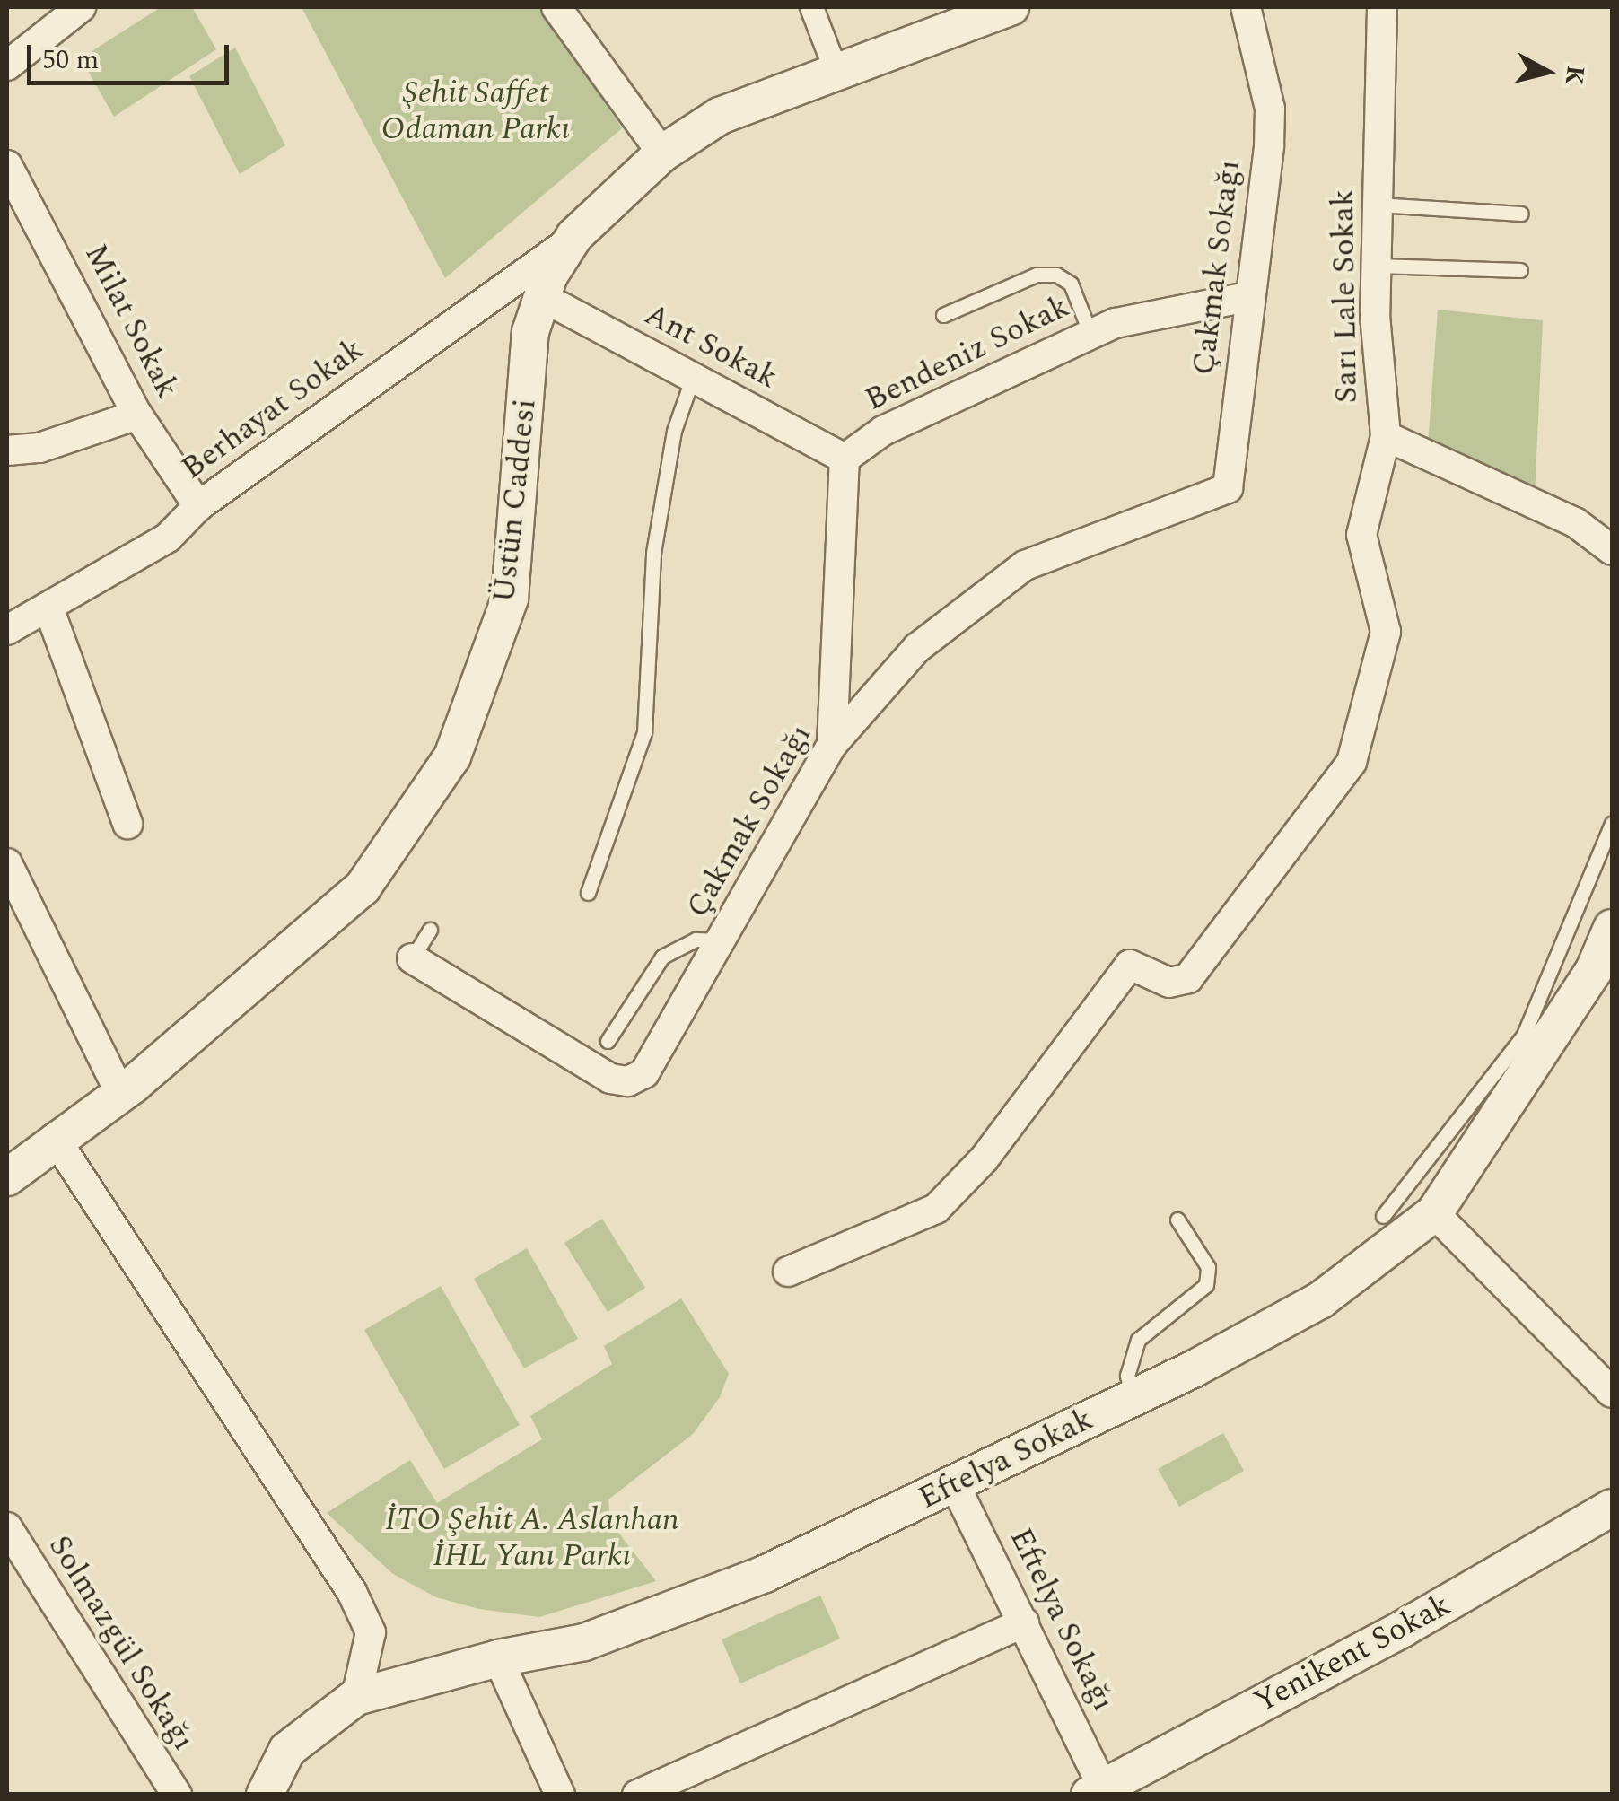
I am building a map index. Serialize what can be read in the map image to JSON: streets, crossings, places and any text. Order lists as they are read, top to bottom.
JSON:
{
  "streets": {
    "street": [
      "Çakmak Sokağı",
      "Sarı Lale Sokak",
      "Milat Sokak",
      "Ant Sokak",
      "Bendeniz Sokak",
      "Berhayat Sokak",
      "Üstün Caddesi",
      "Eftelya Sokak",
      "Eftelya Sokağı",
      "Solmazgül Sokağı",
      "Yenikent Sokak"
    ]
  },
  "crossings": [
    ["Çakmak Sokağı", "Bendeniz Sokak"],
    ["Milat Sokak", "Berhayat Sokak"],
    ["Ant Sokak", "Bendeniz Sokak"],
    ["Ant Sokak", "Üstün Caddesi"],
    ["Berhayat Sokak", "Üstün Caddesi"],
    ["Eftelya Sokak", "Eftelya Sokağı"],
    ["Eftelya Sokağı", "Yenikent Sokak"]
  ],
  "parks": ["Şehit Saffet Odaman Parkı", "İTO Şehit A. Aslanhan İHL Yanı Parkı"],
  "scale_bar": "50 m",
  "north": "right"
}
